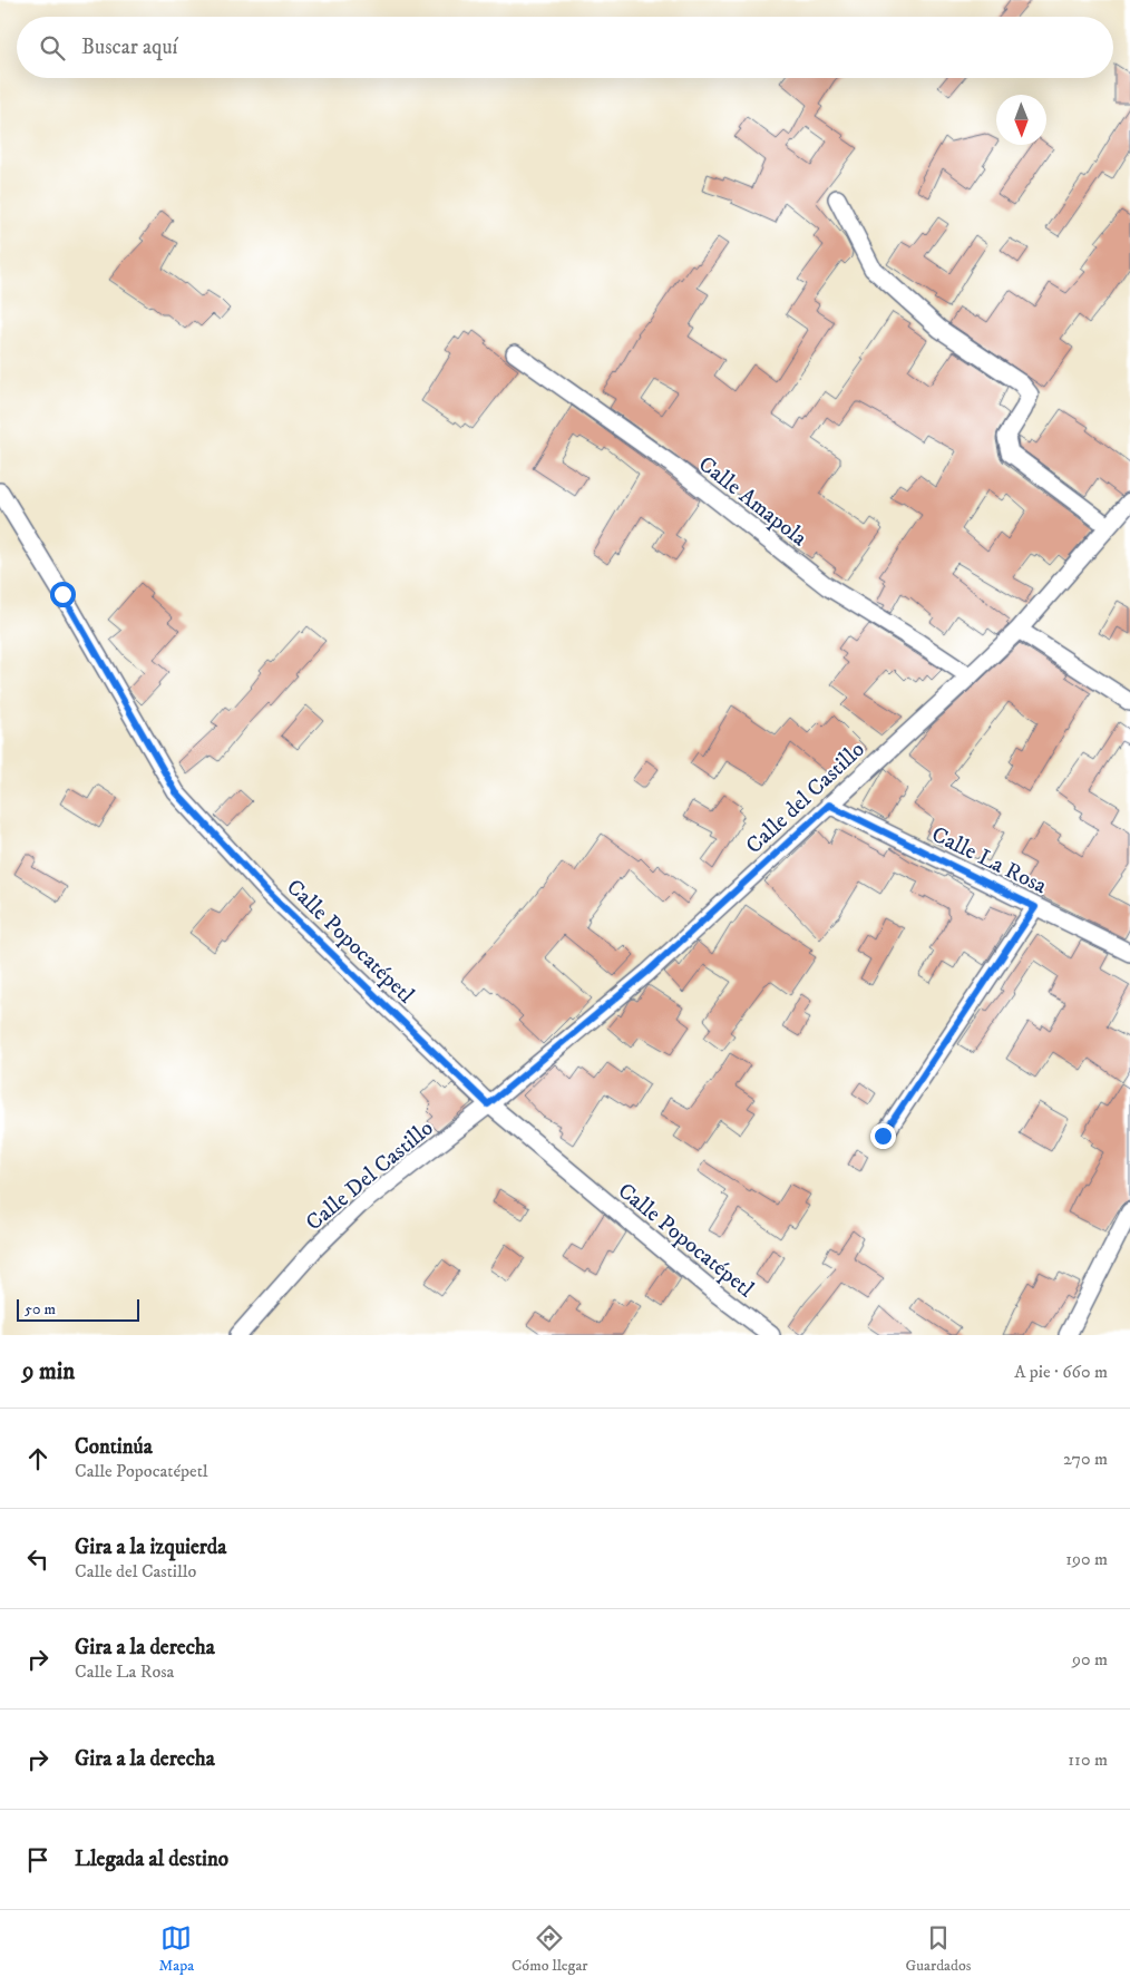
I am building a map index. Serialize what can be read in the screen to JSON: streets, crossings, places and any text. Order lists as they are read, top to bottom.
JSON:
{
  "streets": {
    "street": [
      "Calle Amapola",
      "Calle del Castillo",
      "Calle La Rosa",
      "Calle Popocatépetl",
      "Calle Del Castillo"
    ]
  },
  "crossings": [
    ["Calle Amapola", "Calle del Castillo"],
    ["Calle del Castillo", "Calle La Rosa"],
    ["Calle del Castillo", "Calle Popocatépetl"],
    ["Calle del Castillo", "Calle Del Castillo"],
    ["Calle Popocatépetl", "Calle Del Castillo"]
  ],
  "scale_bar": "50 m",
  "north": "bottom",
  "page": {
    "search": "Buscar aquí",
    "scale": "50 m",
    "heading": ["9 min", "A pie · 660 m"],
    "list": [
      ["Continúa", "Calle Popocatépetl", "270 m"],
      ["Gira a la izquierda", "Calle del Castillo", "190 m"],
      ["Gira a la derecha", "Calle La Rosa", "90 m"],
      ["Gira a la derecha", "110 m"],
      "Llegada al destino"
    ],
    "nav": ["Mapa", "Cómo llegar", "Guardados"]
  }
}
